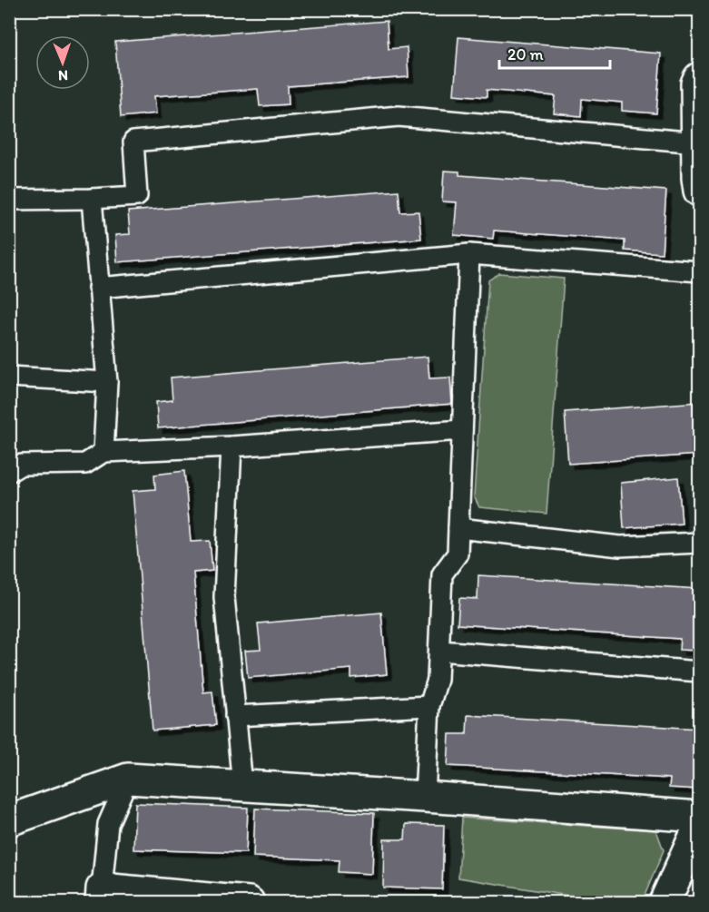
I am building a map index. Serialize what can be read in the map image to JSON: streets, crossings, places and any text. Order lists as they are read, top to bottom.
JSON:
{
  "scale_bar": "20 m",
  "north": "bottom"
}
